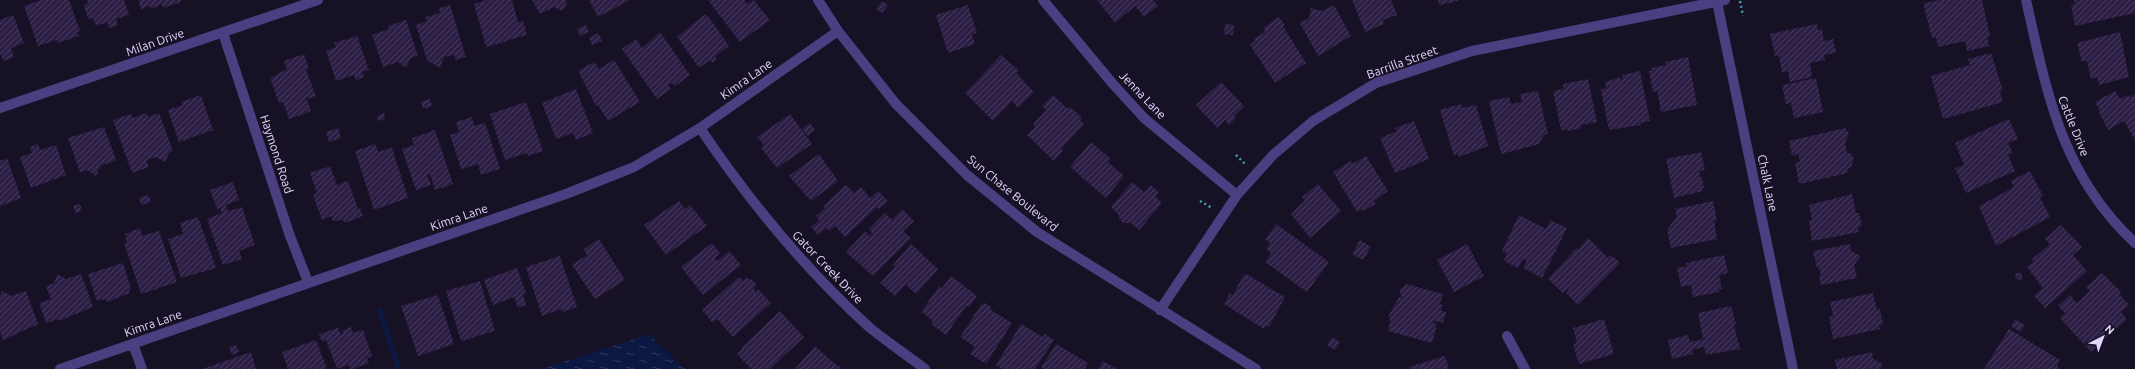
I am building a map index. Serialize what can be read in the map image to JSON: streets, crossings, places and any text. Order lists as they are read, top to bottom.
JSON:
{
  "streets": {
    "street": [
      "Milan Drive",
      "Barrilla Street",
      "Kimra Lane",
      "Jenna Lane",
      "Cattle Drive",
      "Haymond Road",
      "Chalk Lane",
      "Sun Chase Boulevard",
      "Gator Creek Drive"
    ]
  },
  "crossings": [
    ["Milan Drive", "Haymond Road"],
    ["Barrilla Street", "Jenna Lane"],
    ["Barrilla Street", "Chalk Lane"],
    ["Barrilla Street", "Sun Chase Boulevard"],
    ["Kimra Lane", "Haymond Road"],
    ["Kimra Lane", "Sun Chase Boulevard"],
    ["Kimra Lane", "Gator Creek Drive"]
  ],
  "north": "top right"
}
